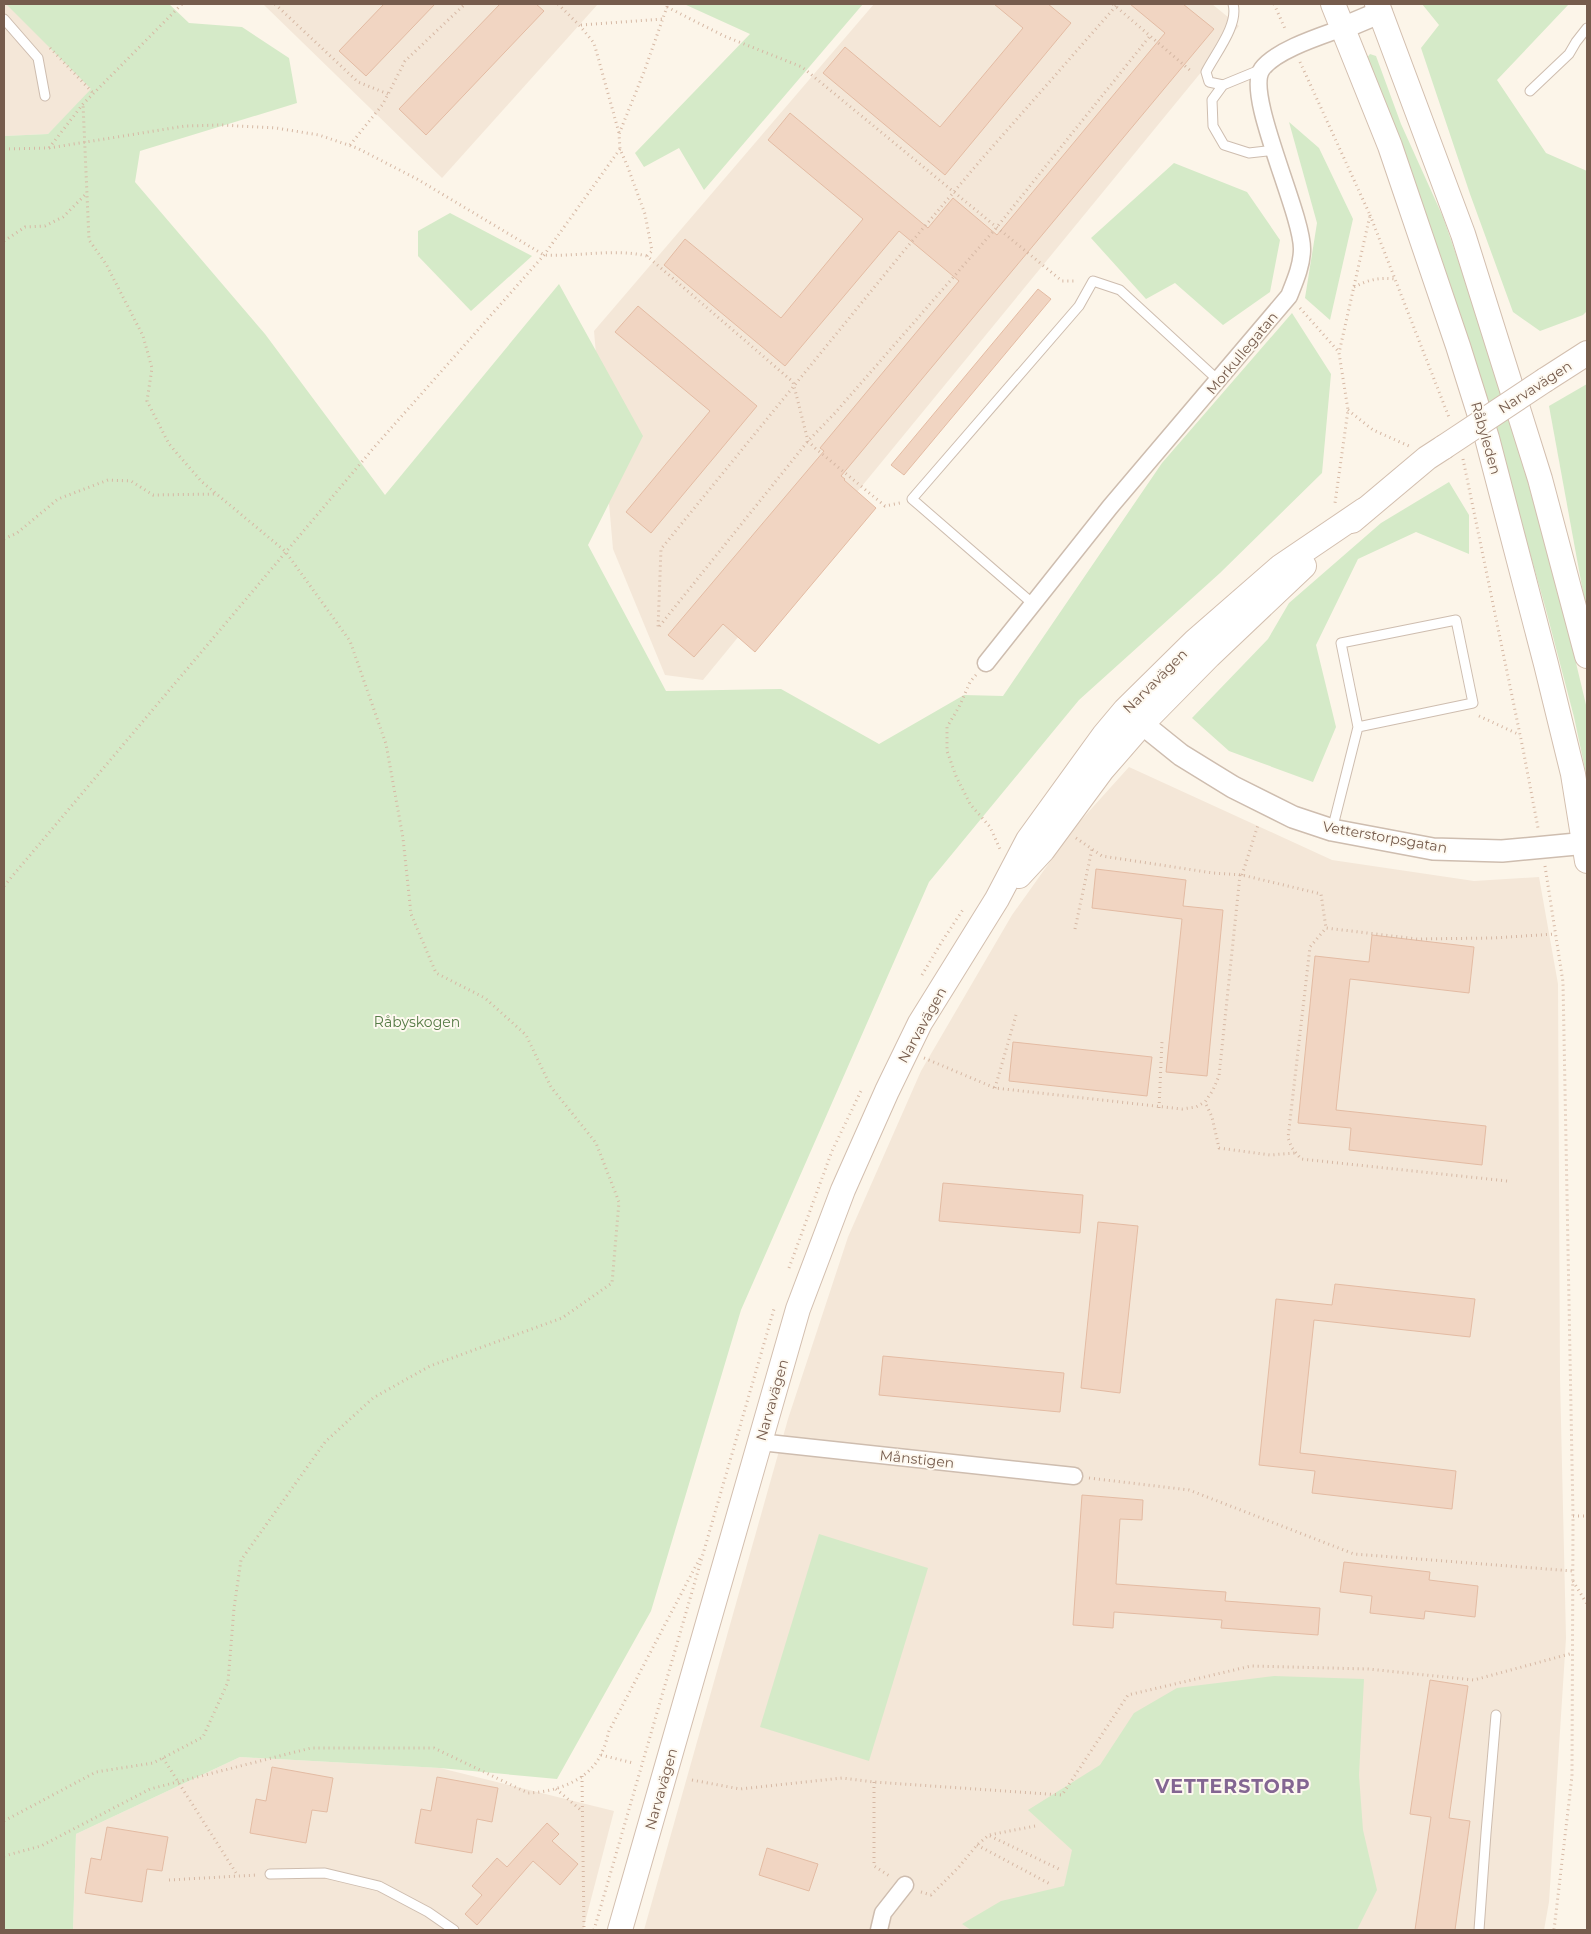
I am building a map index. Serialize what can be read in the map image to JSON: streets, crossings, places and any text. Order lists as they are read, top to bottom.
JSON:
{
  "streets": {
    "main road": ["Narvavägen", "Råbyleden"],
    "street": ["Morkullegatan", "Vetterstorpsgatan", "Månstigen"]
  },
  "crossings": [
    ["Narvavägen", "Vetterstorpsgatan"],
    ["Narvavägen", "Månstigen"],
    ["Råbyleden", "Vetterstorpsgatan"]
  ],
  "districts": ["VETTERSTORP"],
  "parks": ["Råbyskogen"]
}
